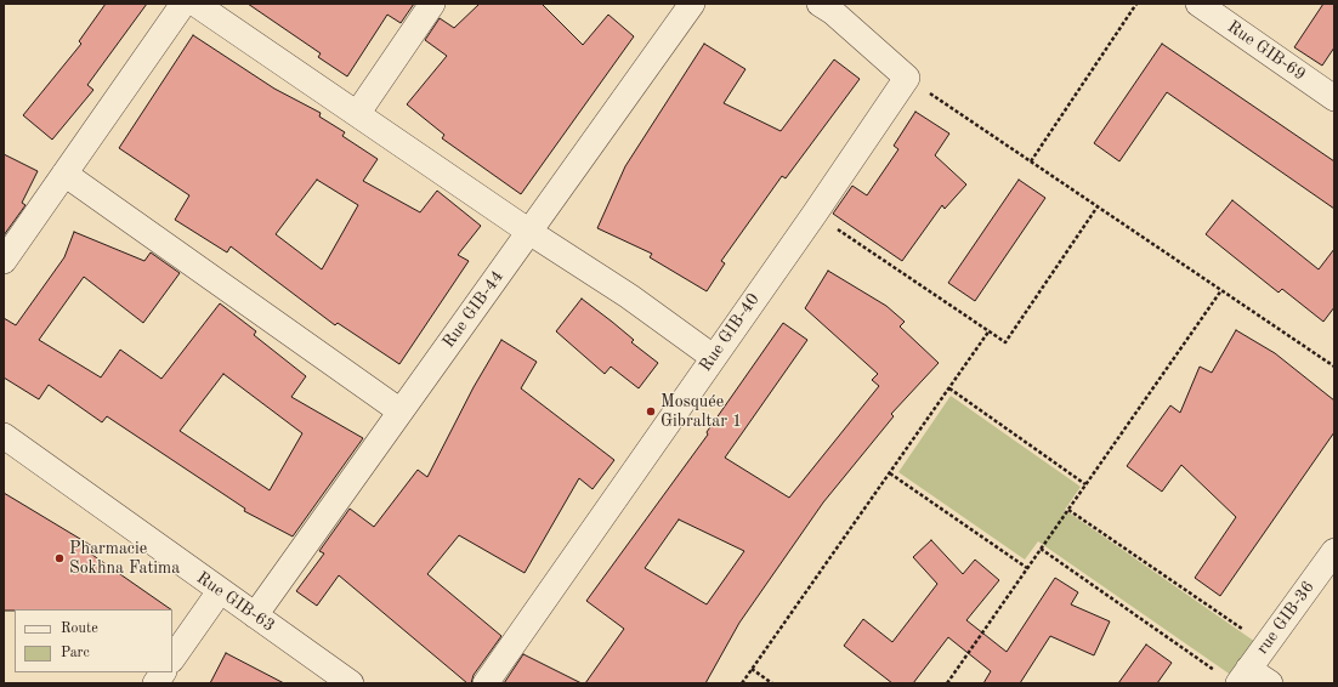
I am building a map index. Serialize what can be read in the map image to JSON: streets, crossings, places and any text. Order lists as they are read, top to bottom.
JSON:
{
  "streets": {
    "street": [
      "Rue GIB-69",
      "Rue GIB-44",
      "Rue GIB-40",
      "Rue GIB-63",
      "rue GIB-36"
    ]
  },
  "crossings": [
    ["Rue GIB-44", "Rue GIB-63"]
  ],
  "places": ["Mosquée Gibraltar 1", "Pharmacie Sokhna Fatima"],
  "legend": ["Route", "Parc"]
}
